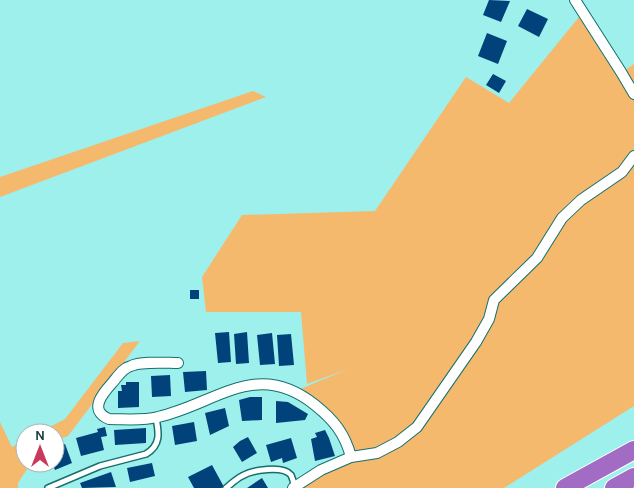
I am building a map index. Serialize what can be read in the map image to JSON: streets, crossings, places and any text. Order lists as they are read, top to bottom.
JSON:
{
  "north": "top"
}
